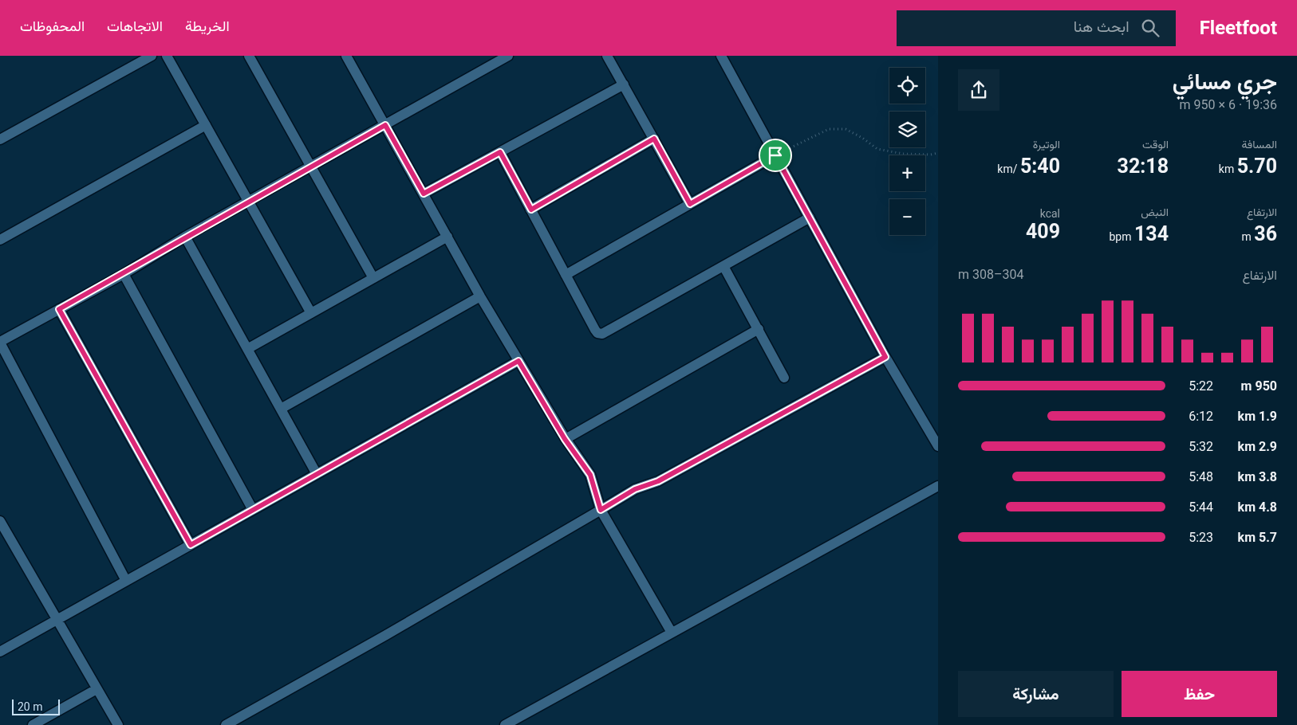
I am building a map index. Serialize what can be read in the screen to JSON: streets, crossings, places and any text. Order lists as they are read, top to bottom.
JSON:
{
  "scale_bar": "20 m",
  "page": {
    "header": "Fleetfoot",
    "search": "ابحث هنا",
    "nav": ["الخريطة", "الاتجاهات", "المحفوظات"],
    "heading": ["جري مسائي", "19:36 · 6 × 950 m"],
    "map_buttons": ["+", "−"],
    "stats": [
      ["المسافة", "5.70 km"],
      ["الوقت", "32:18"],
      ["الوتيرة", "5:40 /km"],
      ["الارتفاع", "36 m"],
      ["النبض", "134 bpm"],
      ["kcal", "409"]
    ],
    "chart": ["الارتفاع", "304–308 m"],
    "list": [
      {
        "name": "950 m",
        "note": "5:22"
      },
      {
        "name": "1.9 km",
        "note": "6:12"
      },
      {
        "name": "2.9 km",
        "note": "5:32"
      },
      {
        "name": "3.8 km",
        "note": "5:48"
      },
      {
        "name": "4.8 km",
        "note": "5:44"
      },
      {
        "name": "5.7 km",
        "note": "5:23"
      }
    ],
    "buttons": ["حفظ", "مشاركة"],
    "scale": "20 m"
  }
}
